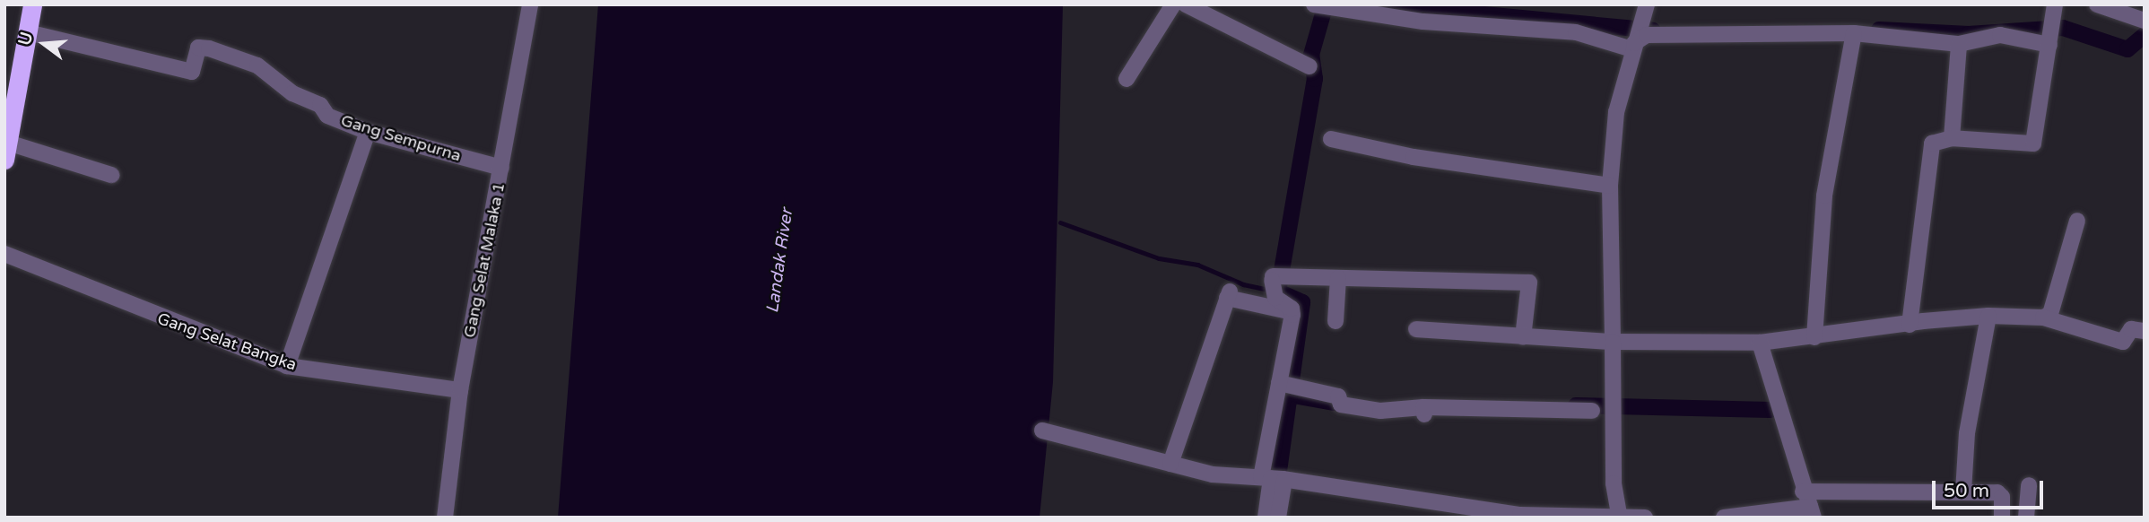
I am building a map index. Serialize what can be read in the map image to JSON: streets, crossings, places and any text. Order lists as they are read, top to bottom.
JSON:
{
  "streets": {
    "street": ["Gang Sempurna", "Gang Selat Malaka 1", "Gang Selat Bangka"]
  },
  "crossings": [
    ["Gang Sempurna", "Gang Selat Malaka 1"],
    ["Gang Selat Malaka 1", "Gang Selat Bangka"]
  ],
  "water": ["Landak River"],
  "scale_bar": "50 m",
  "north": "left"
}
